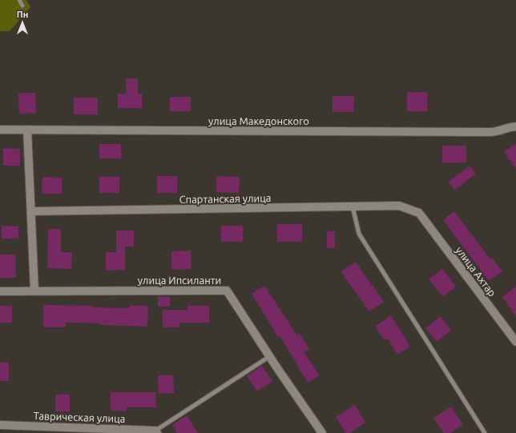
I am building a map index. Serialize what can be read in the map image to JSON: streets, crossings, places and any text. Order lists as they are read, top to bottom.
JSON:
{
  "streets": {
    "street": [
      "улица Македонского",
      "Спартанская улица",
      "улица Ахтар",
      "улица Ипсиланти",
      "Таврическая улица"
    ]
  },
  "crossings": [
    ["Спартанская улица", "улица Ахтар"]
  ],
  "north": "top"
}
